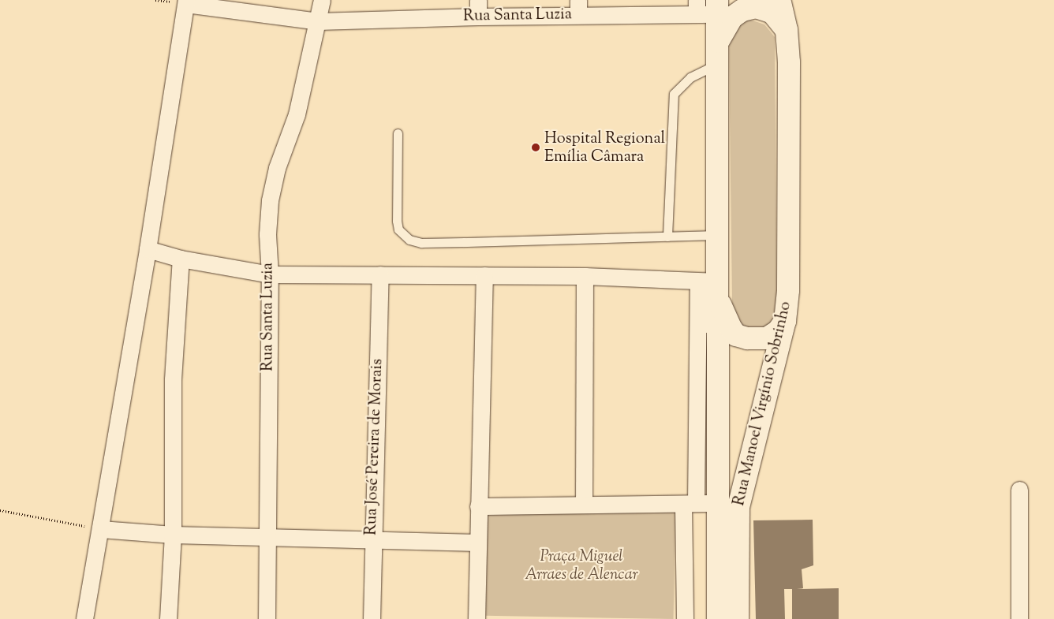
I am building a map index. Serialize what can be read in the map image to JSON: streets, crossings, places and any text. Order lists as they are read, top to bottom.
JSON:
{
  "streets": {
    "main road": ["Rua Manoel Virgínio Sobrinho"],
    "street": ["Rua Santa Luzia", "Rua José Pereira de Morais"]
  },
  "crossings": [
    ["Rua Santa Luzia", "Rua Manoel Virgínio Sobrinho"]
  ],
  "parks": ["Praça Miguel Arraes de Alencar"],
  "places": ["Hospital Regional Emília Câmara"]
}
